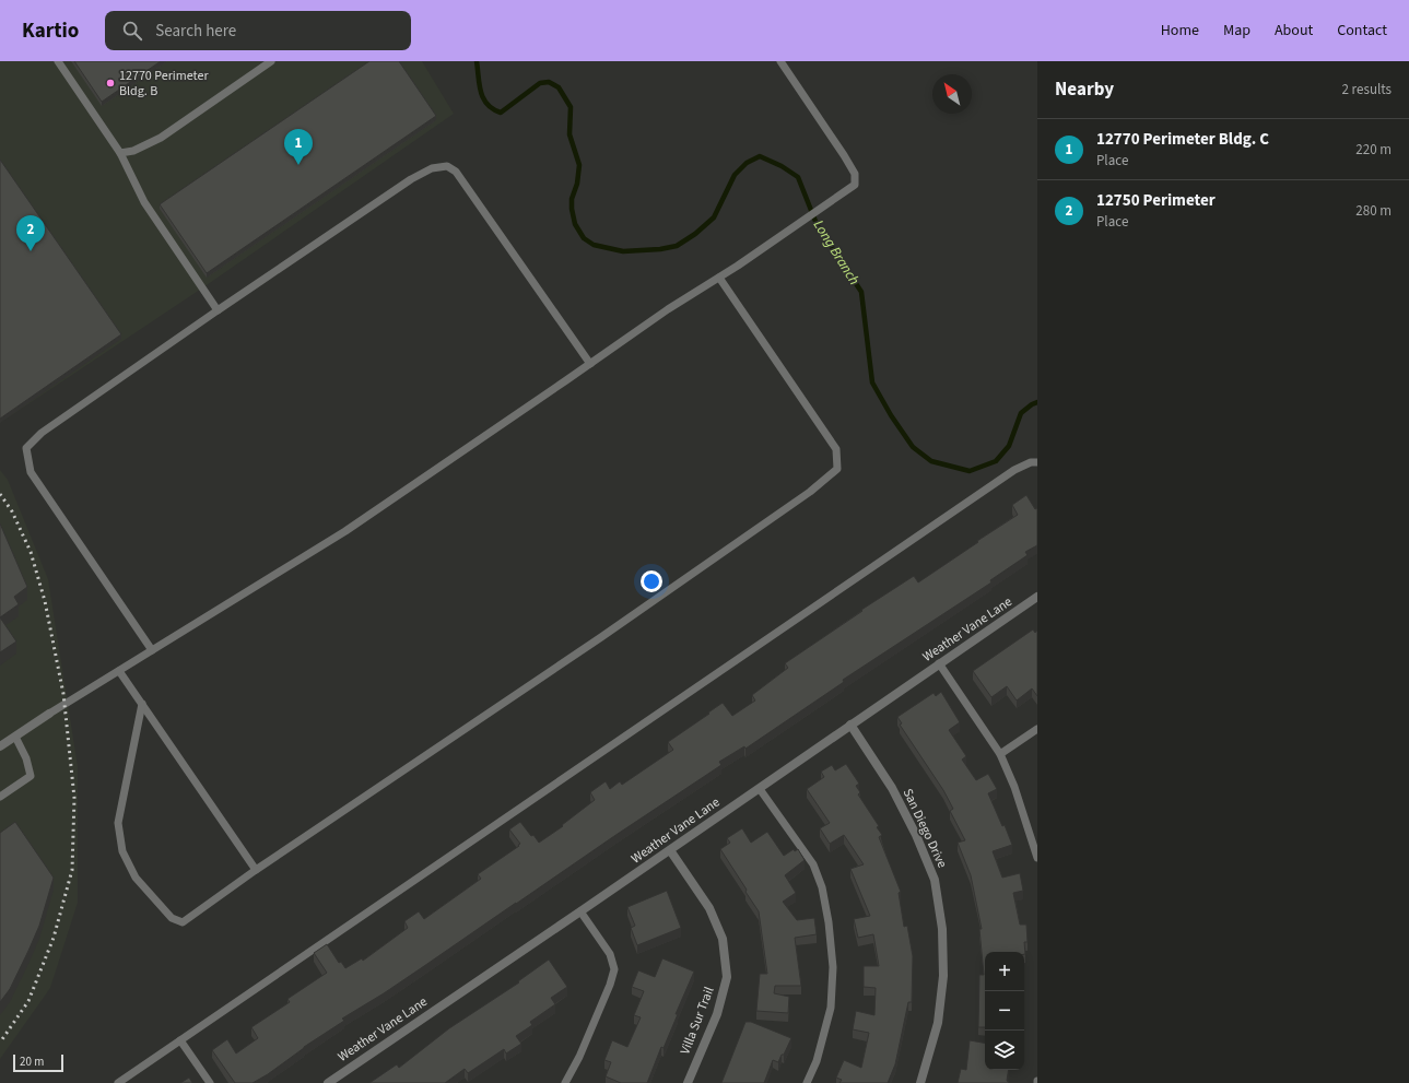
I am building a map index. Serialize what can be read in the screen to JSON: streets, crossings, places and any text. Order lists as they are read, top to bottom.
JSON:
{
  "streets": {
    "street": ["Weather Vane Lane", "San Diego Drive", "Villa Sur Trail"]
  },
  "crossings": [
    ["Weather Vane Lane", "San Diego Drive"],
    ["Weather Vane Lane", "Villa Sur Trail"]
  ],
  "water": ["Long Branch"],
  "places": ["12770 Perimeter Bldg. B"],
  "scale_bar": "20 m",
  "north": "top left",
  "page": {
    "header": "Kartio",
    "search": "Search here",
    "nav": [
      "Home",
      "Map",
      "About",
      "Contact"
    ],
    "heading": ["Nearby", "2 results"],
    "list": [
      {
        "mark": "1",
        "name": "12770 Perimeter Bldg. C",
        "note": "Place",
        "value": "220 m"
      },
      {
        "mark": "2",
        "name": "12750 Perimeter",
        "note": "Place",
        "value": "280 m"
      }
    ],
    "pins": ["1", "2"],
    "map_buttons": ["+", "−"],
    "scale": "20 m"
  }
}
